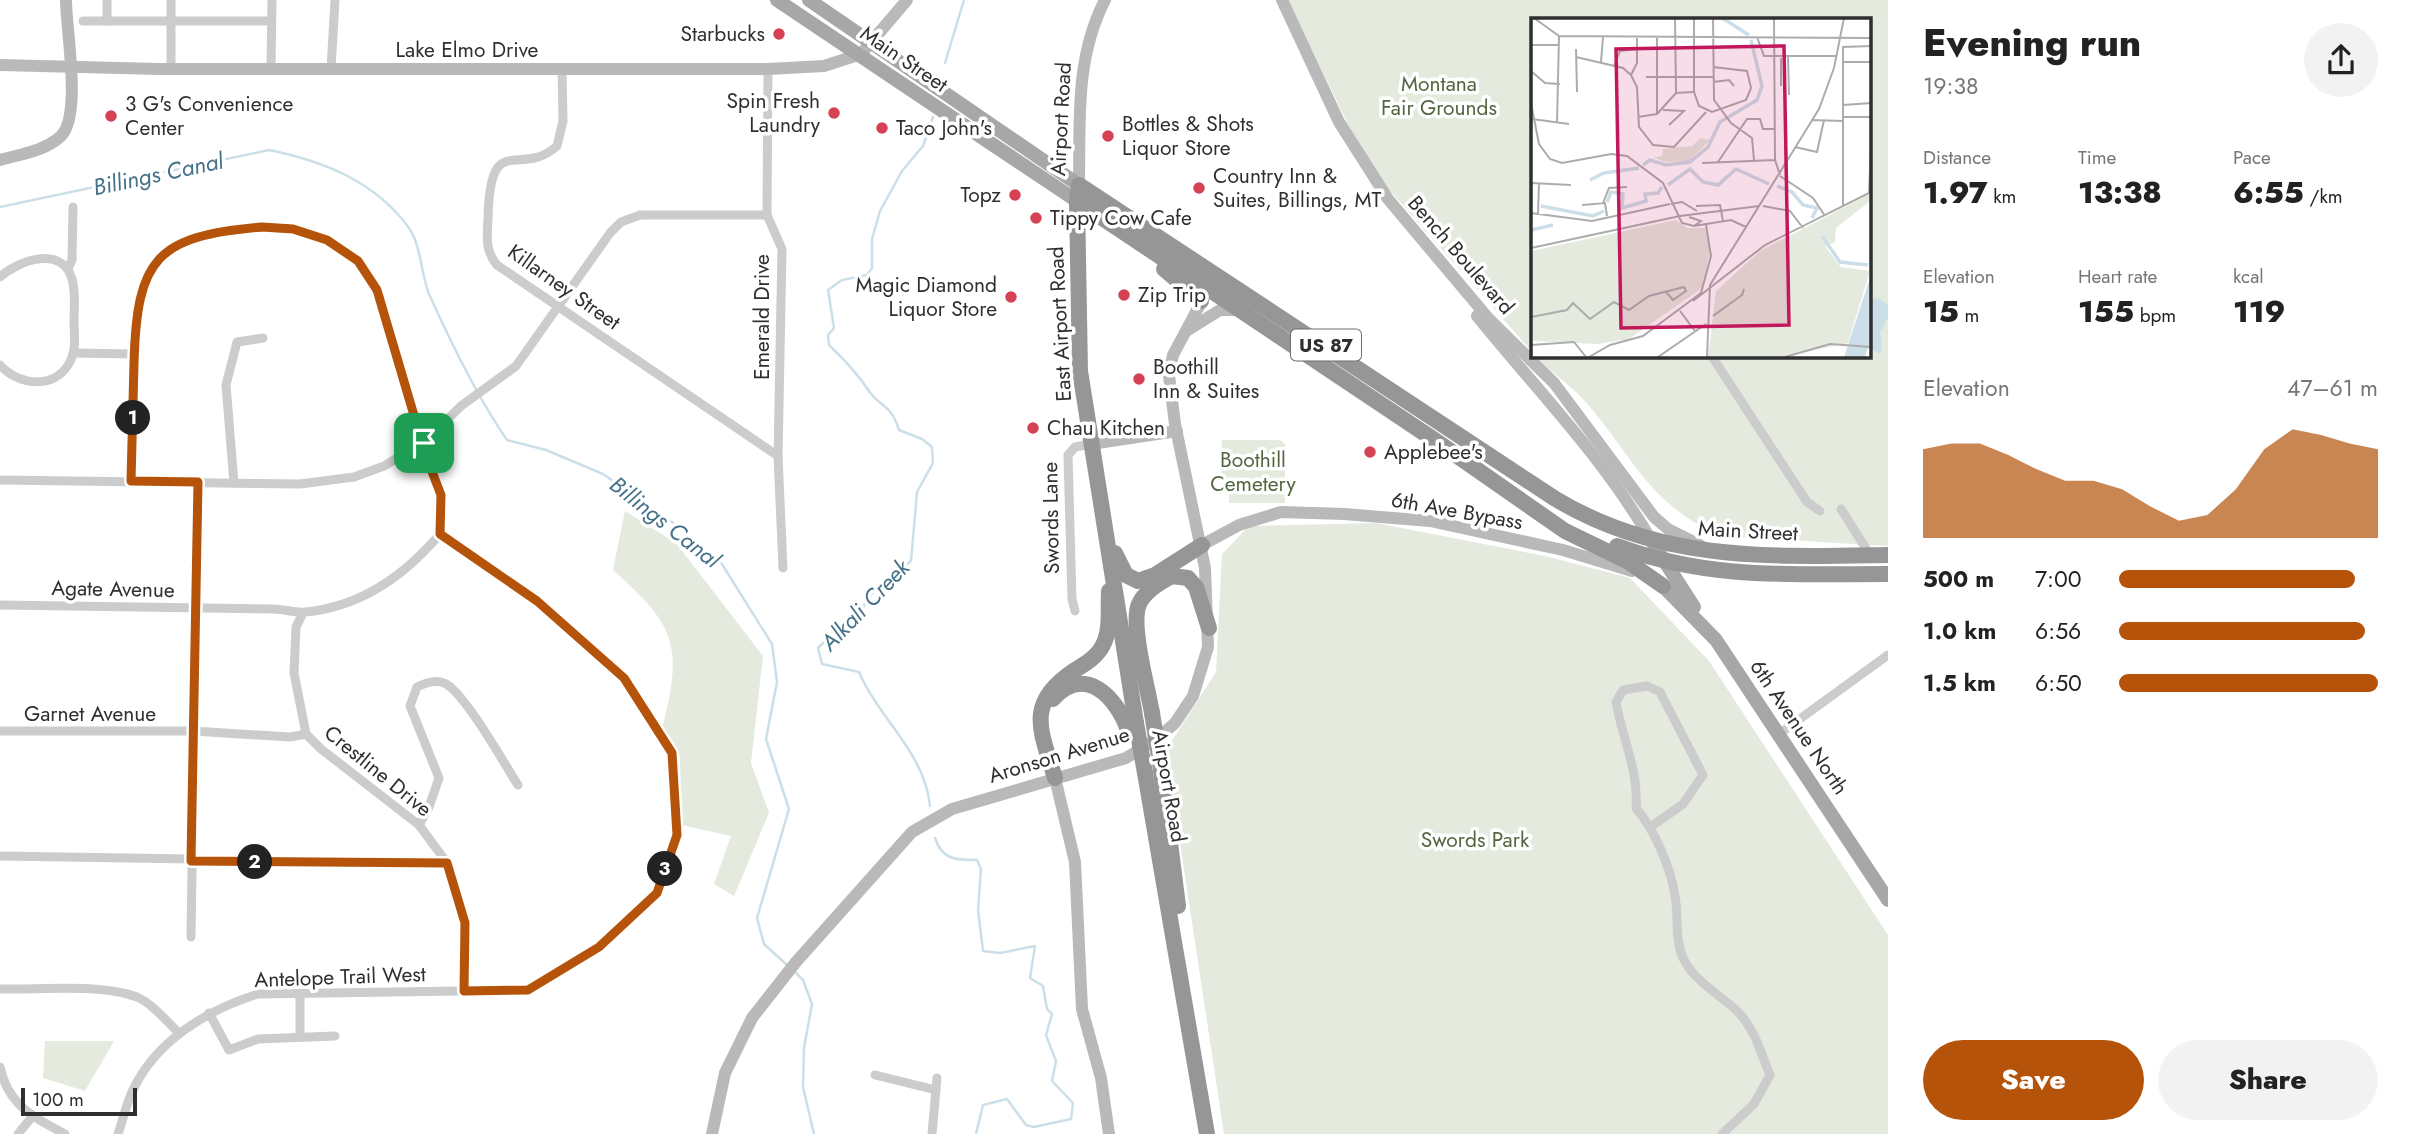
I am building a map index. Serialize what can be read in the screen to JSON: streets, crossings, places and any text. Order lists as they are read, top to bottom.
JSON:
{
  "streets": {
    "highway": [
      "Main Street",
      "Airport Road",
      "East Airport Road",
      "US 87"
    ],
    "main road": [
      "Lake Elmo Drive",
      "Bench Boulevard",
      "6th Ave Bypass",
      "6th Avenue North",
      "Aronson Avenue"
    ],
    "street": [
      "Killarney Street",
      "Emerald Drive",
      "Swords Lane",
      "Agate Avenue",
      "Garnet Avenue",
      "Crestline Drive",
      "Antelope Trail West"
    ]
  },
  "crossings": [
    ["Lake Elmo Drive", "Main Street"],
    ["Lake Elmo Drive", "Killarney Street"],
    ["Lake Elmo Drive", "Emerald Drive"],
    ["Main Street", "Airport Road"],
    ["Main Street", "Bench Boulevard"],
    ["Main Street", "East Airport Road"],
    ["Main Street", "US 87"],
    ["Main Street", "Aronson Avenue"],
    ["Airport Road", "East Airport Road"],
    ["Airport Road", "US 87"],
    ["Airport Road", "Swords Lane"],
    ["Killarney Street", "Emerald Drive"],
    ["East Airport Road", "US 87"],
    ["East Airport Road", "Swords Lane"],
    ["US 87", "Aronson Avenue"],
    ["6th Ave Bypass", "6th Avenue North"],
    ["6th Ave Bypass", "Aronson Avenue"],
    ["Agate Avenue", "Crestline Drive"],
    ["Agate Avenue", "Antelope Trail West"],
    ["Garnet Avenue", "Crestline Drive"],
    ["Crestline Drive", "Antelope Trail West"]
  ],
  "water": ["Billings Canal", "Alkali Creek"],
  "parks": ["Montana Fair Grounds", "Boothill Cemetery", "Swords Park"],
  "places": [
    "Starbucks",
    "Spin Fresh Laundry",
    "3 G's Convenience Center",
    "Taco John's",
    "Bottles & Shots Liquor Store",
    "Country Inn & Suites, Billings, MT",
    "Topz",
    "Tippy Cow Cafe",
    "Zip Trip",
    "Magic Diamond Liquor Store",
    "Boothill Inn & Suites",
    "Chau Kitchen",
    "Applebee's"
  ],
  "scale_bar": "100 m",
  "page": {
    "heading": ["Evening run", "19:38"],
    "stats": [
      ["Distance", "1.97 km"],
      ["Time", "13:38"],
      ["Pace", "6:55 /km"],
      ["Elevation", "15 m"],
      ["Heart rate", "155 bpm"],
      ["kcal", "119"]
    ],
    "chart": ["Elevation", "47–61 m"],
    "pins": ["1", "2", "3"],
    "list": [
      {
        "name": "500 m",
        "note": "7:00"
      },
      {
        "name": "1.0 km",
        "note": "6:56"
      },
      {
        "name": "1.5 km",
        "note": "6:50"
      }
    ],
    "buttons": ["Save", "Share"],
    "scale": "100 m"
  }
}
